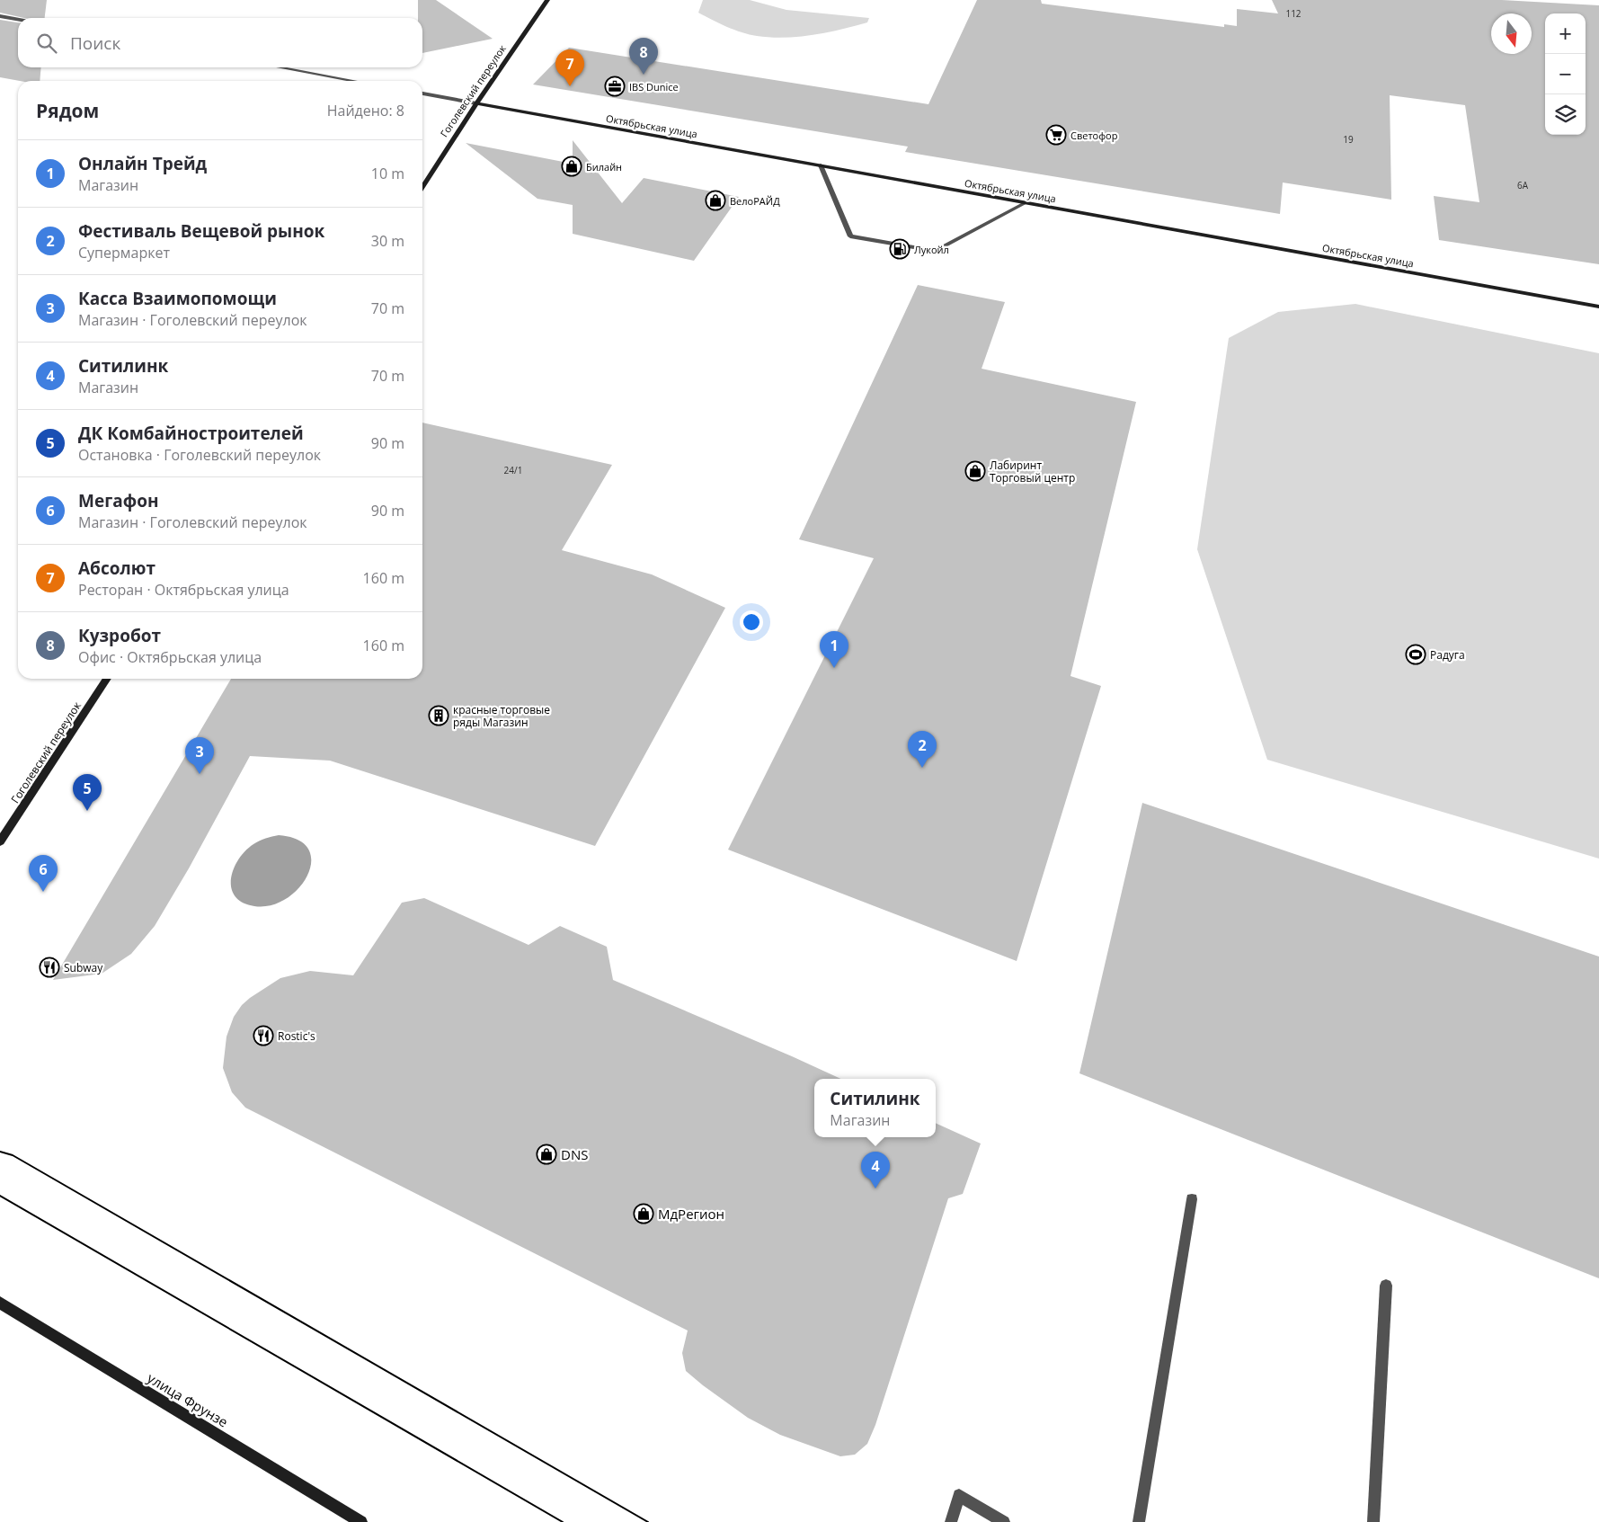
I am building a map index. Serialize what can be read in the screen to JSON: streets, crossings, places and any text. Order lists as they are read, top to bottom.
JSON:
{
  "streets": {
    "street": ["Гоголевский переулок", "Октябрьская улица", "улица Фрунзе"]
  },
  "crossings": [
    ["Гоголевский переулок", "Октябрьская улица"]
  ],
  "places": {
    "office": ["IBS Dunice"],
    "supermarket": ["Светофор"],
    "shop": [
      "Билайн",
      "ВелоРАЙД",
      "Лабиринт Торговый центр",
      "DNS",
      "МдРегион"
    ],
    "fuel station": ["Лукойл"],
    "sports": ["Радуга"],
    "building": ["красные торговые ряды Магазин"],
    "restaurant": ["Subway", "Rostic's"]
  },
  "house_numbers": [
    "112",
    "19",
    "6А",
    "24/1"
  ],
  "north": "bottom",
  "page": {
    "map_buttons": ["+", "−"],
    "search": "Поиск",
    "pins": [
      "8",
      "7",
      "1",
      "2",
      "3",
      "5",
      "6",
      "4"
    ],
    "heading": ["Рядом", "Найдено: 8"],
    "list": [
      {
        "mark": "1",
        "name": "Онлайн Трейд",
        "note": "Магазин",
        "value": "10 m"
      },
      {
        "mark": "2",
        "name": "Фестиваль Вещевой рынок",
        "note": "Супермаркет",
        "value": "30 m"
      },
      {
        "mark": "3",
        "name": "Касса Взаимопомощи",
        "note": "Магазин · Гоголевский переулок",
        "value": "70 m"
      },
      {
        "mark": "4",
        "name": "Ситилинк",
        "note": "Магазин",
        "value": "70 m"
      },
      {
        "mark": "5",
        "name": "ДК Комбайностроителей",
        "note": "Остановка · Гоголевский переулок",
        "value": "90 m"
      },
      {
        "mark": "6",
        "name": "Мегафон",
        "note": "Магазин · Гоголевский переулок",
        "value": "90 m"
      },
      {
        "mark": "7",
        "name": "Абсолют",
        "note": "Ресторан · Октябрьская улица",
        "value": "160 m"
      },
      {
        "mark": "8",
        "name": "Кузробот",
        "note": "Офис · Октябрьская улица",
        "value": "160 m"
      }
    ],
    "popup": ["Ситилинк", "Магазин"]
  }
}
